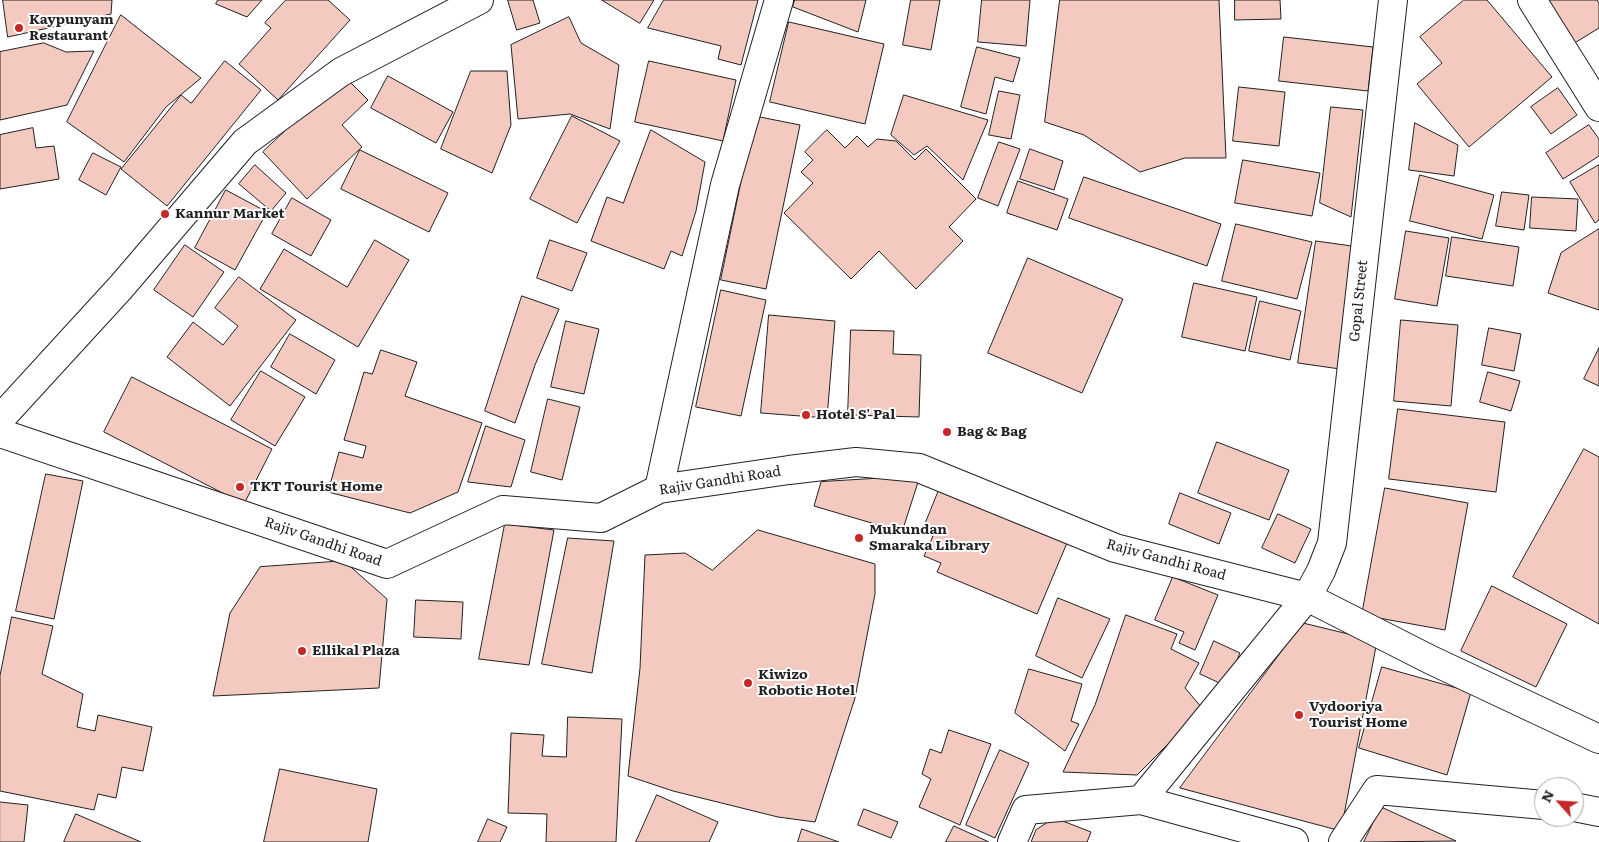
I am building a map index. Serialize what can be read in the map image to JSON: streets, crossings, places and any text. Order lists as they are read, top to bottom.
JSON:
{
  "streets": {
    "street": ["Gopal Street", "Rajiv Gandhi Road"]
  },
  "crossings": [
    ["Gopal Street", "Rajiv Gandhi Road"]
  ],
  "places": [
    "Kaypunyam Restaurant",
    "Kannur Market",
    "Hotel S' Pal",
    "Bag & Bag",
    "TKT Tourist Home",
    "Mukundan Smaraka Library",
    "Ellikal Plaza",
    "Kiwizo Robotic Hotel",
    "Vydooriya Tourist Home"
  ],
  "north": "top left"
}
